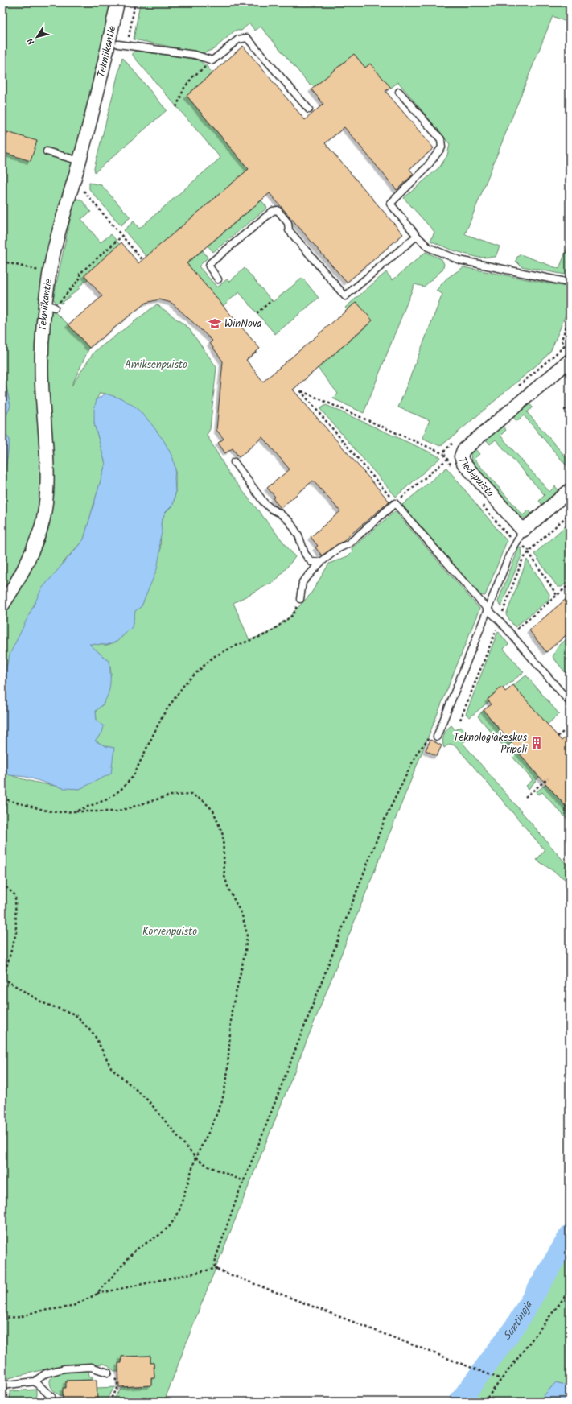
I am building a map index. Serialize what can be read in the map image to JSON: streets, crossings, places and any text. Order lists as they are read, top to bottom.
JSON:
{
  "streets": {
    "street": ["Tekniikantie", "Tiedepuisto"]
  },
  "water": ["Suntinoja"],
  "parks": ["Amiksenpuisto", "Korvenpuisto"],
  "places": {
    "school or university": ["WinNova"],
    "building": ["Teknologiakeskus Pripoli"]
  },
  "north": "bottom left"
}
